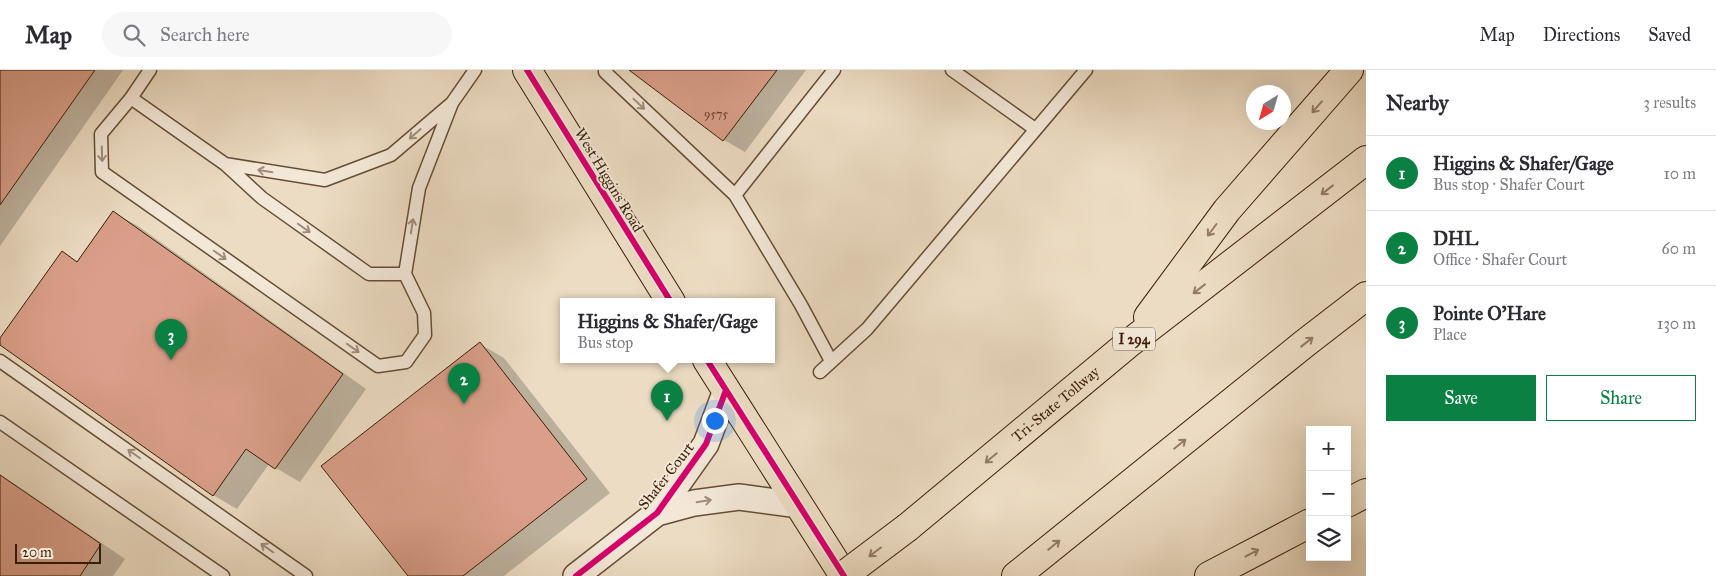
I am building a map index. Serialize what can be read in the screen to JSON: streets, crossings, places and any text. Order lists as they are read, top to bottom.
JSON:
{
  "streets": {
    "main road": ["West Higgins Road", "I 294", "Tri-State Tollway"],
    "street": ["Shafer Court"]
  },
  "one_way": ["Shafer Court"],
  "house_numbers": ["9575"],
  "scale_bar": "20 m",
  "north": "bottom left",
  "page": {
    "header": "Map",
    "search": "Search here",
    "nav": ["Map", "Directions", "Saved"],
    "heading": ["Nearby", "3 results"],
    "list": [
      {
        "mark": "1",
        "name": "Higgins & Shafer/Gage",
        "note": "Bus stop · Shafer Court",
        "value": "10 m"
      },
      {
        "mark": "2",
        "name": "DHL",
        "note": "Office · Shafer Court",
        "value": "60 m"
      },
      {
        "mark": "3",
        "name": "Pointe O'Hare",
        "note": "Place",
        "value": "130 m"
      }
    ],
    "popup": ["Higgins & Shafer/Gage", "Bus stop"],
    "pins": ["3", "2", "1"],
    "buttons": ["Save", "Share"],
    "map_buttons": ["+", "−"],
    "scale": "20 m"
  }
}
